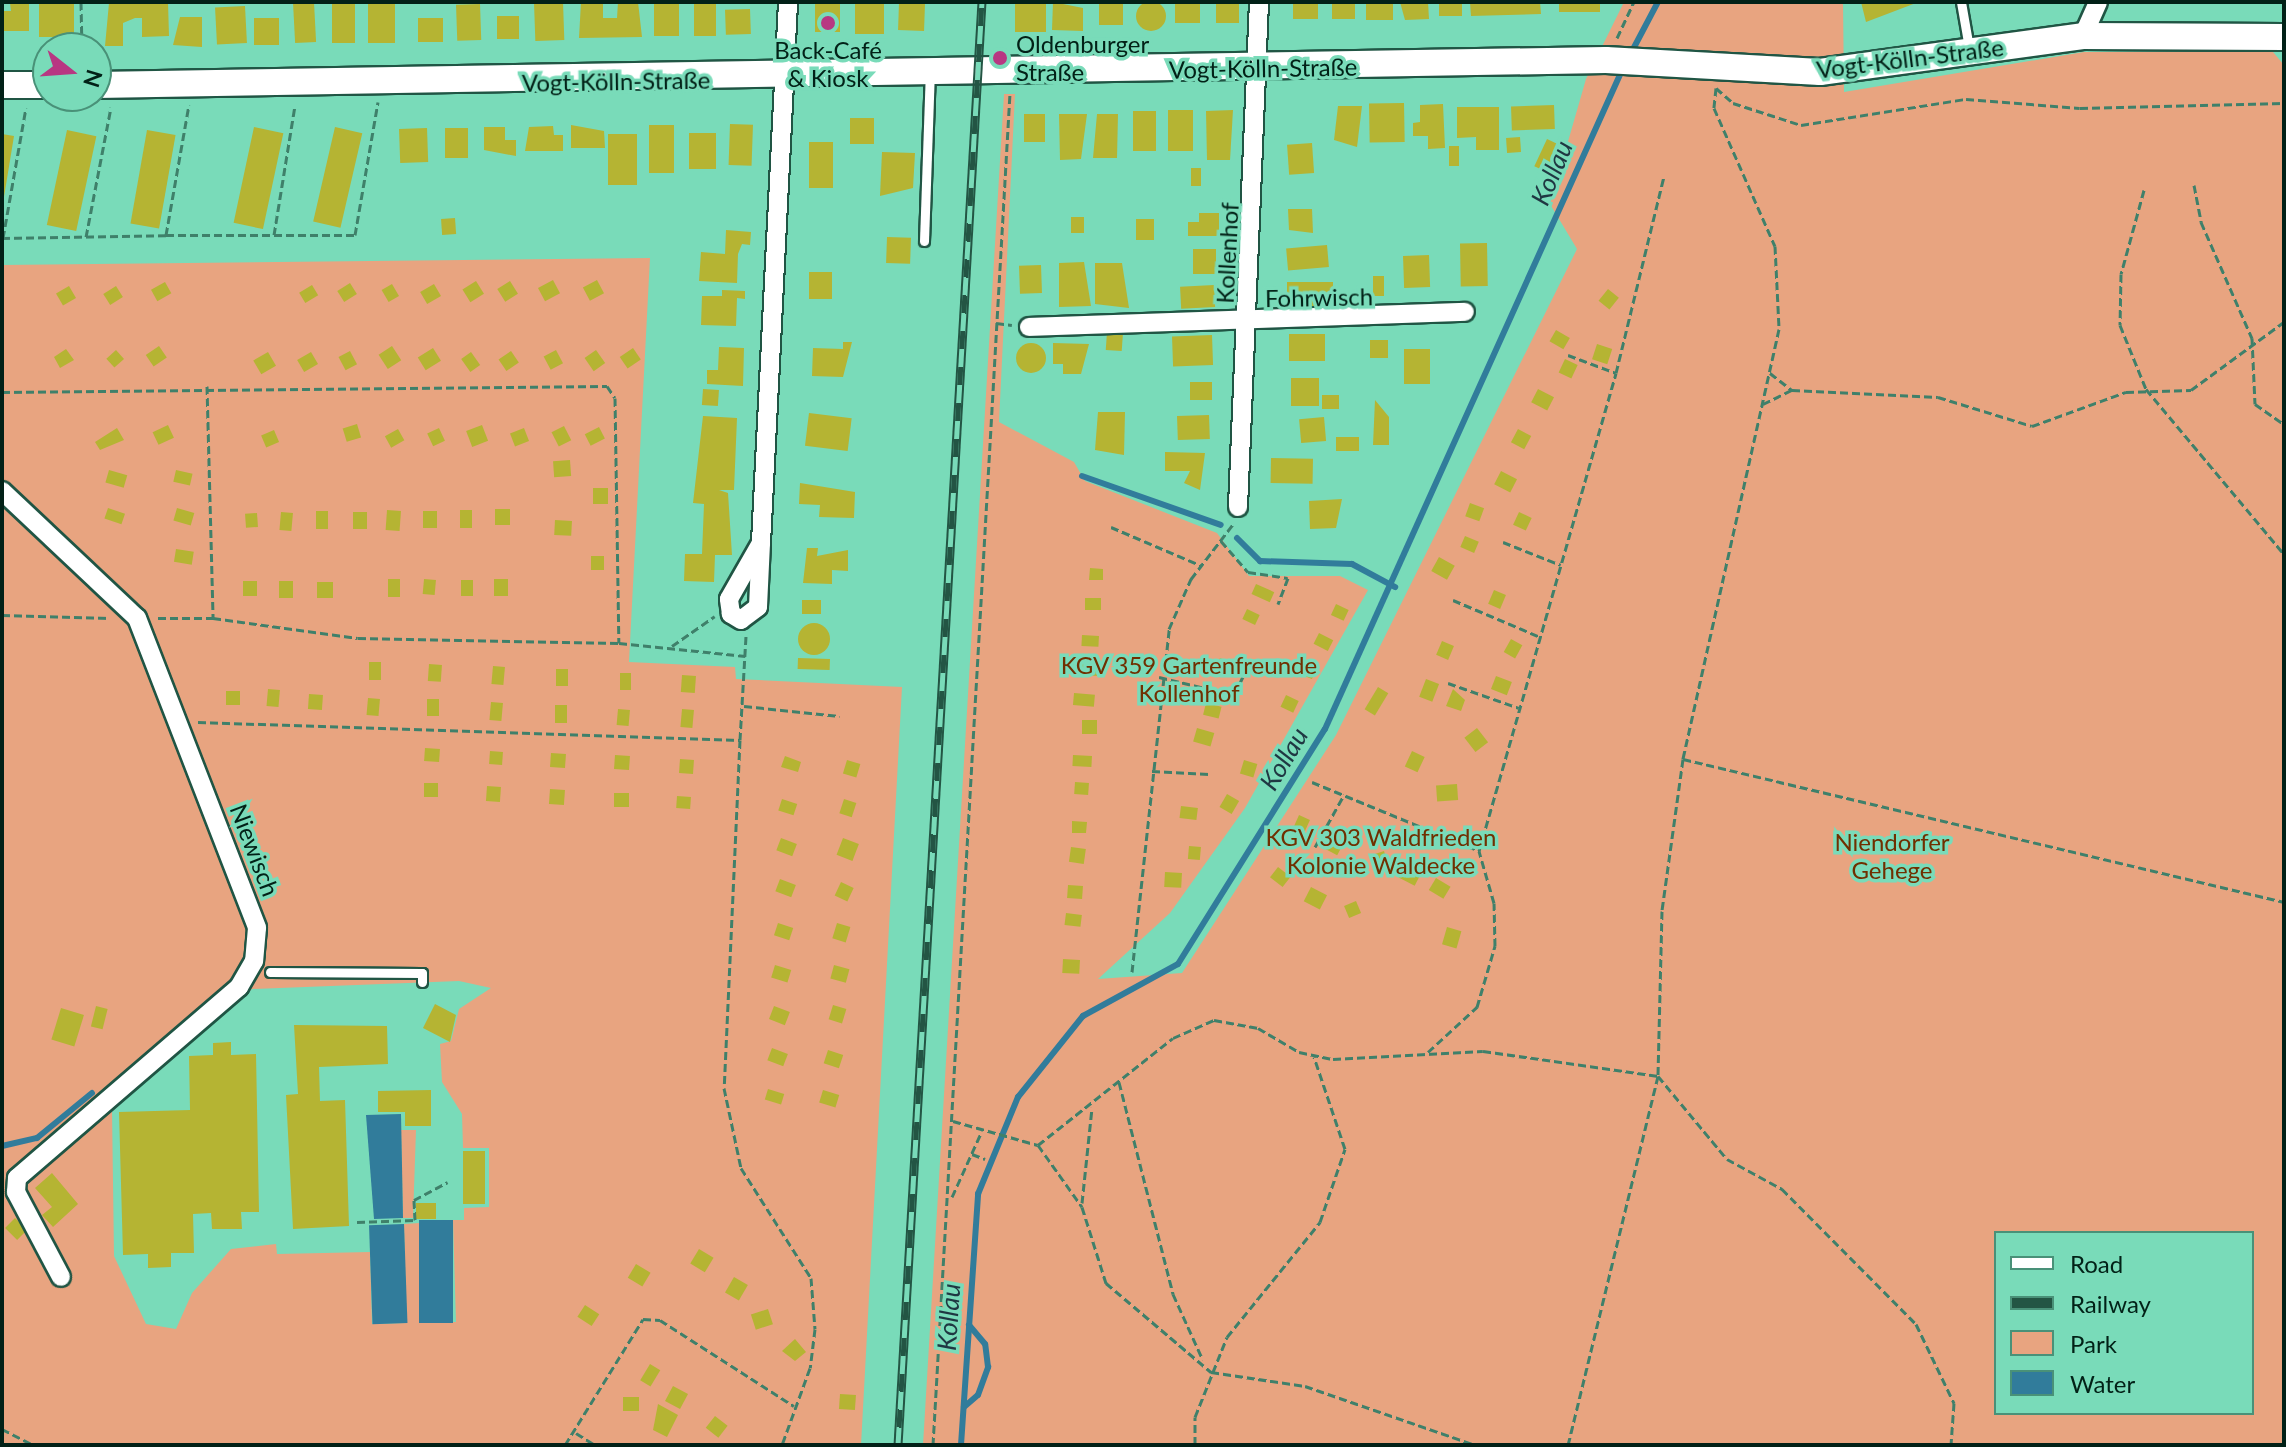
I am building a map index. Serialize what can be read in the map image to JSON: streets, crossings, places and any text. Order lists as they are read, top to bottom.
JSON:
{
  "streets": {
    "street": [
      "Vogt-Kölln-Straße",
      "Kollenhof",
      "Fohrwisch",
      "Niewisch"
    ]
  },
  "crossings": [
    ["Vogt-Kölln-Straße", "Kollenhof"],
    ["Kollenhof", "Fohrwisch"]
  ],
  "water": ["Kollau"],
  "parks": ["KGV 359 Gartenfreunde Kollenhof", "KGV 303 Waldfrieden Kolonie Waldecke", "Niendorfer Gehege"],
  "places": ["Back-Café & Kiosk", "Oldenburger Straße"],
  "legend": [
    "Road",
    "Railway",
    "Park",
    "Water"
  ],
  "north": "right"
}
